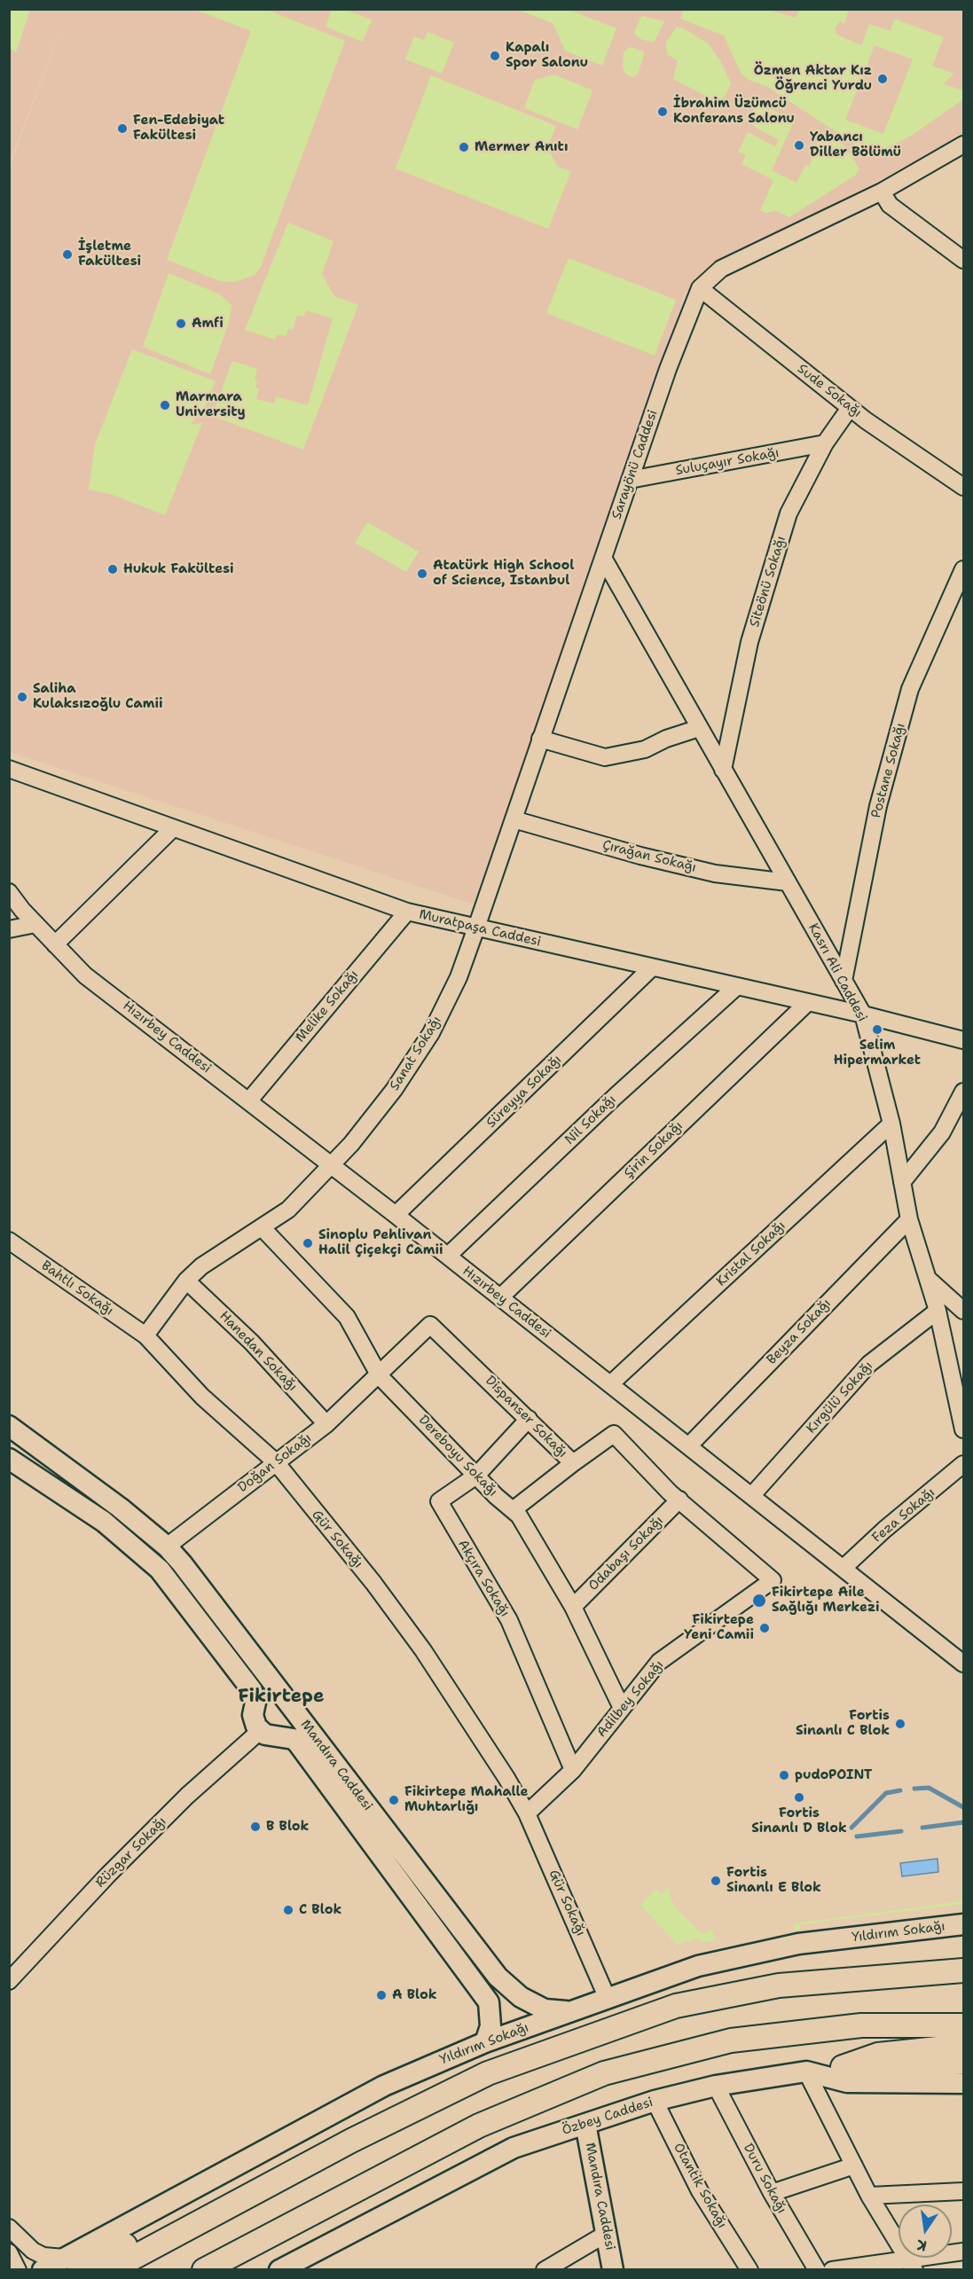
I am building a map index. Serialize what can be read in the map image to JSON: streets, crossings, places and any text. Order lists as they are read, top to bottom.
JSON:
{
  "streets": {
    "main road": ["Mandıra Caddesi", "Yıldırım Sokağı", "Özbey Caddesi"],
    "street": [
      "Sude Sokağı",
      "Suluçayır Sokağı",
      "Sarayönü Caddesi",
      "Siteönü Sokağı",
      "Postane Sokağı",
      "Çırağan Sokağı",
      "Muratpaşa Caddesi",
      "Kasrı Ali Caddesi",
      "Melike Sokağı",
      "Hızırbey Caddesi",
      "Sanat Sokağı",
      "Süreyya Sokağı",
      "Nil Sokağı",
      "Şirin Sokağı",
      "Kristal Sokağı",
      "Bahtlı Sokağı",
      "Beyza Sokağı",
      "Hanedan Sokağı",
      "Kırgülü Sokağı",
      "Dispanser Sokağı",
      "Dereboyu Sokağı",
      "Doğan Sokağı",
      "Feza Sokağı",
      "Gür Sokağı",
      "Odabaşı Sokağı",
      "Akçıra Sokağı",
      "Adilbey Sokağı",
      "Rüzgar Sokağı",
      "Duru Sokağı",
      "Otantik Sokağı"
    ]
  },
  "crossings": [
    ["Sude Sokağı", "Sarayönü Caddesi"],
    ["Sude Sokağı", "Siteönü Sokağı"],
    ["Suluçayır Sokağı", "Sarayönü Caddesi"],
    ["Suluçayır Sokağı", "Siteönü Sokağı"],
    ["Sarayönü Caddesi", "Çırağan Sokağı"],
    ["Sarayönü Caddesi", "Muratpaşa Caddesi"],
    ["Sarayönü Caddesi", "Kasrı Ali Caddesi"],
    ["Sarayönü Caddesi", "Sanat Sokağı"],
    ["Siteönü Sokağı", "Kasrı Ali Caddesi"],
    ["Postane Sokağı", "Kasrı Ali Caddesi"],
    ["Çırağan Sokağı", "Kasrı Ali Caddesi"],
    ["Muratpaşa Caddesi", "Kasrı Ali Caddesi"],
    ["Muratpaşa Caddesi", "Melike Sokağı"],
    ["Muratpaşa Caddesi", "Sanat Sokağı"],
    ["Muratpaşa Caddesi", "Süreyya Sokağı"],
    ["Muratpaşa Caddesi", "Nil Sokağı"],
    ["Muratpaşa Caddesi", "Şirin Sokağı"],
    ["Kasrı Ali Caddesi", "Kristal Sokağı"],
    ["Kasrı Ali Caddesi", "Beyza Sokağı"],
    ["Kasrı Ali Caddesi", "Kırgülü Sokağı"],
    ["Melike Sokağı", "Hızırbey Caddesi"],
    ["Hızırbey Caddesi", "Sanat Sokağı"],
    ["Hızırbey Caddesi", "Süreyya Sokağı"],
    ["Hızırbey Caddesi", "Nil Sokağı"],
    ["Hızırbey Caddesi", "Şirin Sokağı"],
    ["Hızırbey Caddesi", "Kristal Sokağı"],
    ["Hızırbey Caddesi", "Beyza Sokağı"],
    ["Hızırbey Caddesi", "Kırgülü Sokağı"],
    ["Hızırbey Caddesi", "Feza Sokağı"],
    ["Bahtlı Sokağı", "Gür Sokağı"],
    ["Hanedan Sokağı", "Doğan Sokağı"],
    ["Dispanser Sokağı", "Dereboyu Sokağı"],
    ["Dispanser Sokağı", "Doğan Sokağı"],
    ["Dispanser Sokağı", "Odabaşı Sokağı"],
    ["Dispanser Sokağı", "Akçıra Sokağı"],
    ["Dispanser Sokağı", "Adilbey Sokağı"],
    ["Dereboyu Sokağı", "Doğan Sokağı"],
    ["Dereboyu Sokağı", "Odabaşı Sokağı"],
    ["Dereboyu Sokağı", "Akçıra Sokağı"],
    ["Dereboyu Sokağı", "Adilbey Sokağı"],
    ["Doğan Sokağı", "Gür Sokağı"],
    ["Doğan Sokağı", "Mandıra Caddesi"],
    ["Gür Sokağı", "Adilbey Sokağı"],
    ["Gür Sokağı", "Yıldırım Sokağı"],
    ["Akçıra Sokağı", "Adilbey Sokağı"],
    ["Mandıra Caddesi", "Rüzgar Sokağı"],
    ["Mandıra Caddesi", "Yıldırım Sokağı"],
    ["Mandıra Caddesi", "Özbey Caddesi"],
    ["Özbey Caddesi", "Duru Sokağı"],
    ["Özbey Caddesi", "Otantik Sokağı"]
  ],
  "districts": ["Fikirtepe"],
  "places": [
    "Kapalı Spor Salonu",
    "Özmen Aktar Kız Öğrenci Yurdu",
    "İbrahim Üzümcü Konferans Salonu",
    "Fen-Edebiyat Fakültesi",
    "Yabancı Diller Bölümü",
    "Mermer Anıtı",
    "İşletme Fakültesi",
    "Amfi",
    "Marmara University",
    "Hukuk Fakültesi",
    "Atatürk High School of Science, Istanbul",
    "Saliha Kulaksızoğlu Camii",
    "Selim Hipermarket",
    "Sinoplu Pehlivan Halil Çiçekçi Camii",
    "Fikirtepe Aile Sağlığı Merkezi",
    "Fikirtepe Yeni Camii",
    "Fortis Sinanlı C Blok",
    "pudoPOINT",
    "Fortis Sinanlı D Blok",
    "Fikirtepe Mahalle Muhtarlığı",
    "B Blok",
    "Fortis Sinanlı E Blok",
    "C Blok",
    "A Blok"
  ],
  "north": "bottom"
}
